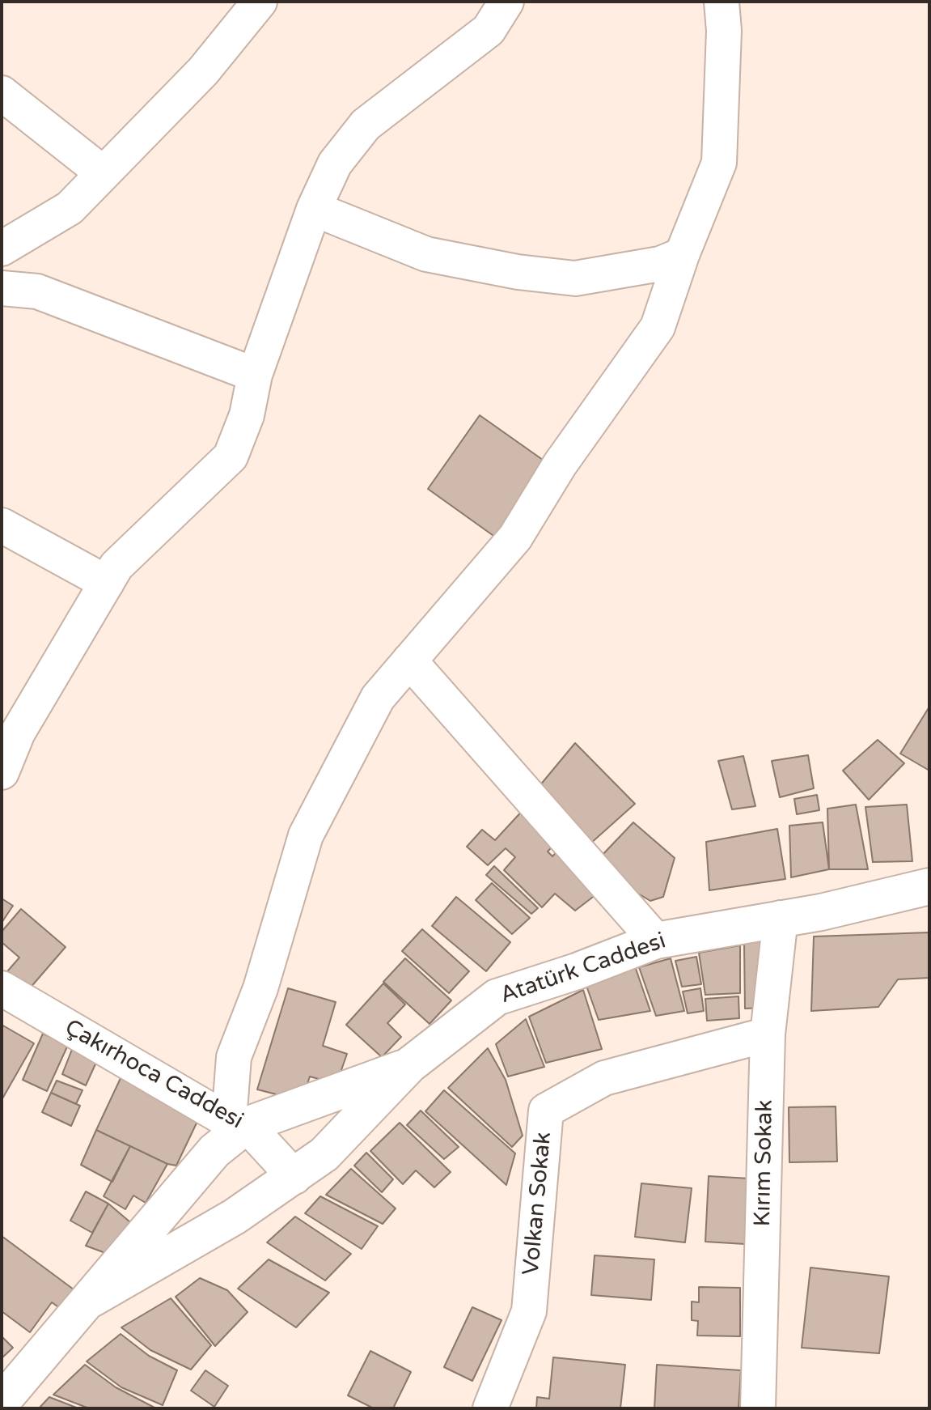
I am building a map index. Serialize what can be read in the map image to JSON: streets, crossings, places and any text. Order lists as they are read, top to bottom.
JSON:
{
  "streets": {
    "main road": ["Atatürk Caddesi"],
    "street": ["Çakırhoca Caddesi", "Kırım Sokak", "Volkan Sokak"]
  },
  "crossings": [
    ["Atatürk Caddesi", "Çakırhoca Caddesi"],
    ["Atatürk Caddesi", "Kırım Sokak"],
    ["Kırım Sokak", "Volkan Sokak"]
  ]
}
